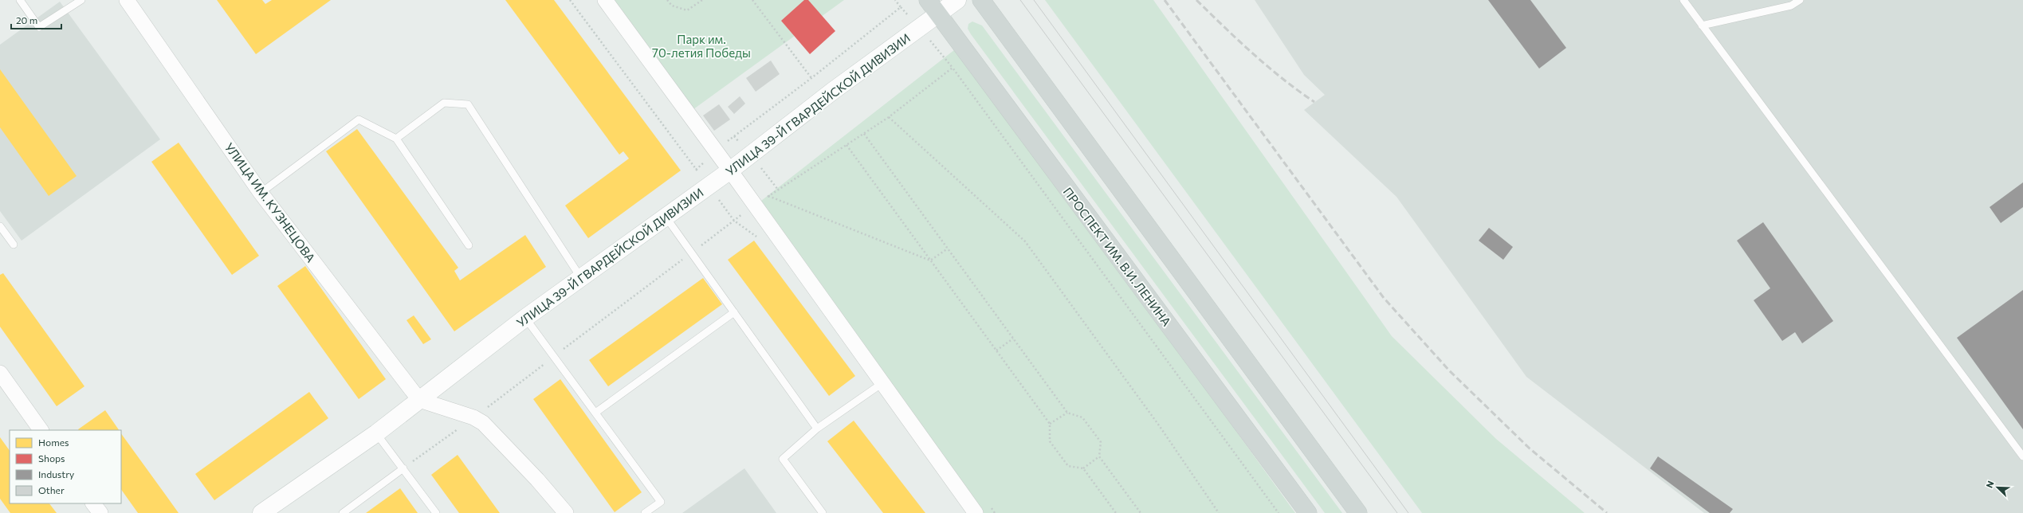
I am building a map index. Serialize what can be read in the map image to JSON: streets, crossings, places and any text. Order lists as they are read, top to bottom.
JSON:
{
  "streets": {
    "main road": ["УЛИЦА 39-Й ГВАРДЕЙСКОЙ ДИВИЗИИ", "ПРОСПЕКТ ИМ. В.И. ЛЕНИНА"],
    "street": ["УЛИЦА ИМ. КУЗНЕЦОВА"]
  },
  "crossings": [
    ["УЛИЦА 39-Й ГВАРДЕЙСКОЙ ДИВИЗИИ", "УЛИЦА ИМ. КУЗНЕЦОВА"],
    ["УЛИЦА 39-Й ГВАРДЕЙСКОЙ ДИВИЗИИ", "ПРОСПЕКТ ИМ. В.И. ЛЕНИНА"]
  ],
  "parks": ["Парк им. 70-летия Победы"],
  "legend": [
    "Homes",
    "Shops",
    "Industry",
    "Other"
  ],
  "scale_bar": "20 m",
  "north": "top left"
}
